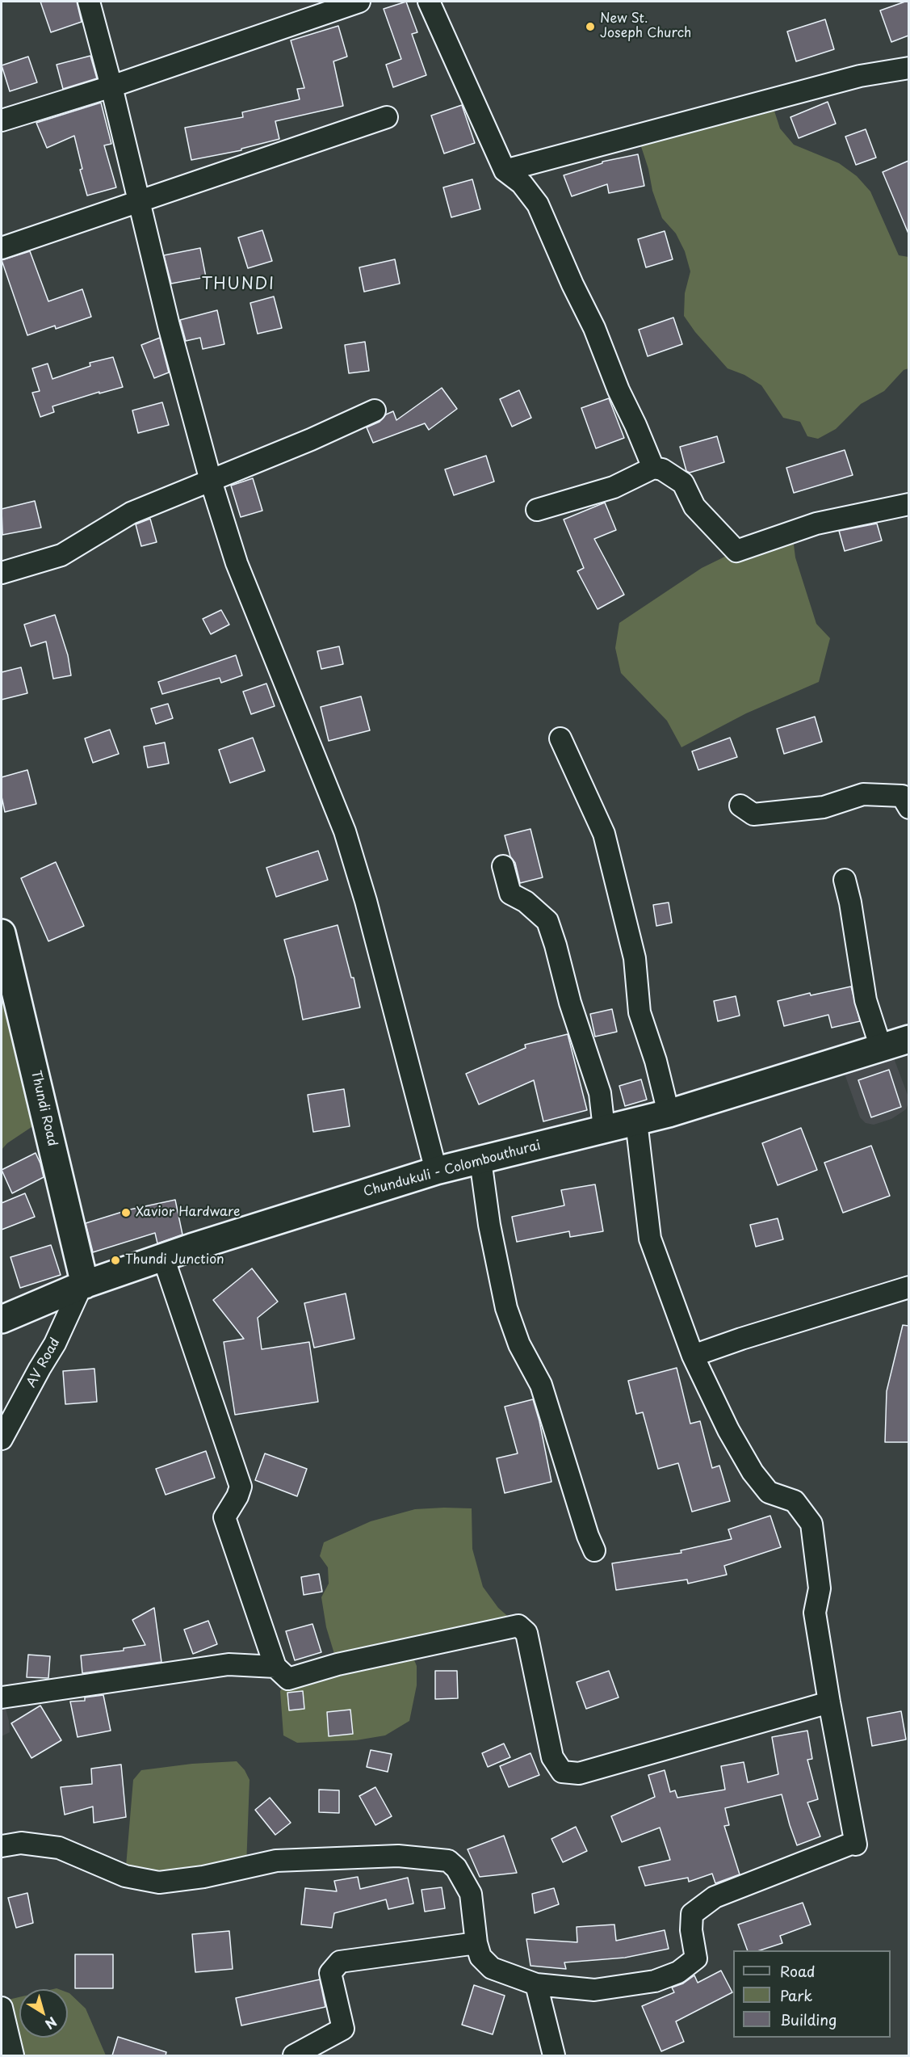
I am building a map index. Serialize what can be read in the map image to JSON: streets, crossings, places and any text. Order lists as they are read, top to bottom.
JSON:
{
  "streets": {
    "main road": ["Thundi Road", "Chundukuli - Colombouthurai"],
    "street": ["AV Road"]
  },
  "crossings": [
    ["Thundi Road", "Chundukuli - Colombouthurai"],
    ["Thundi Road", "AV Road"],
    ["Chundukuli - Colombouthurai", "AV Road"]
  ],
  "districts": ["THUNDI"],
  "places": ["New St. Joseph Church", "Xavior Hardware", "Thundi Junction"],
  "legend": ["Road", "Park", "Building"],
  "north": "bottom right"
}
